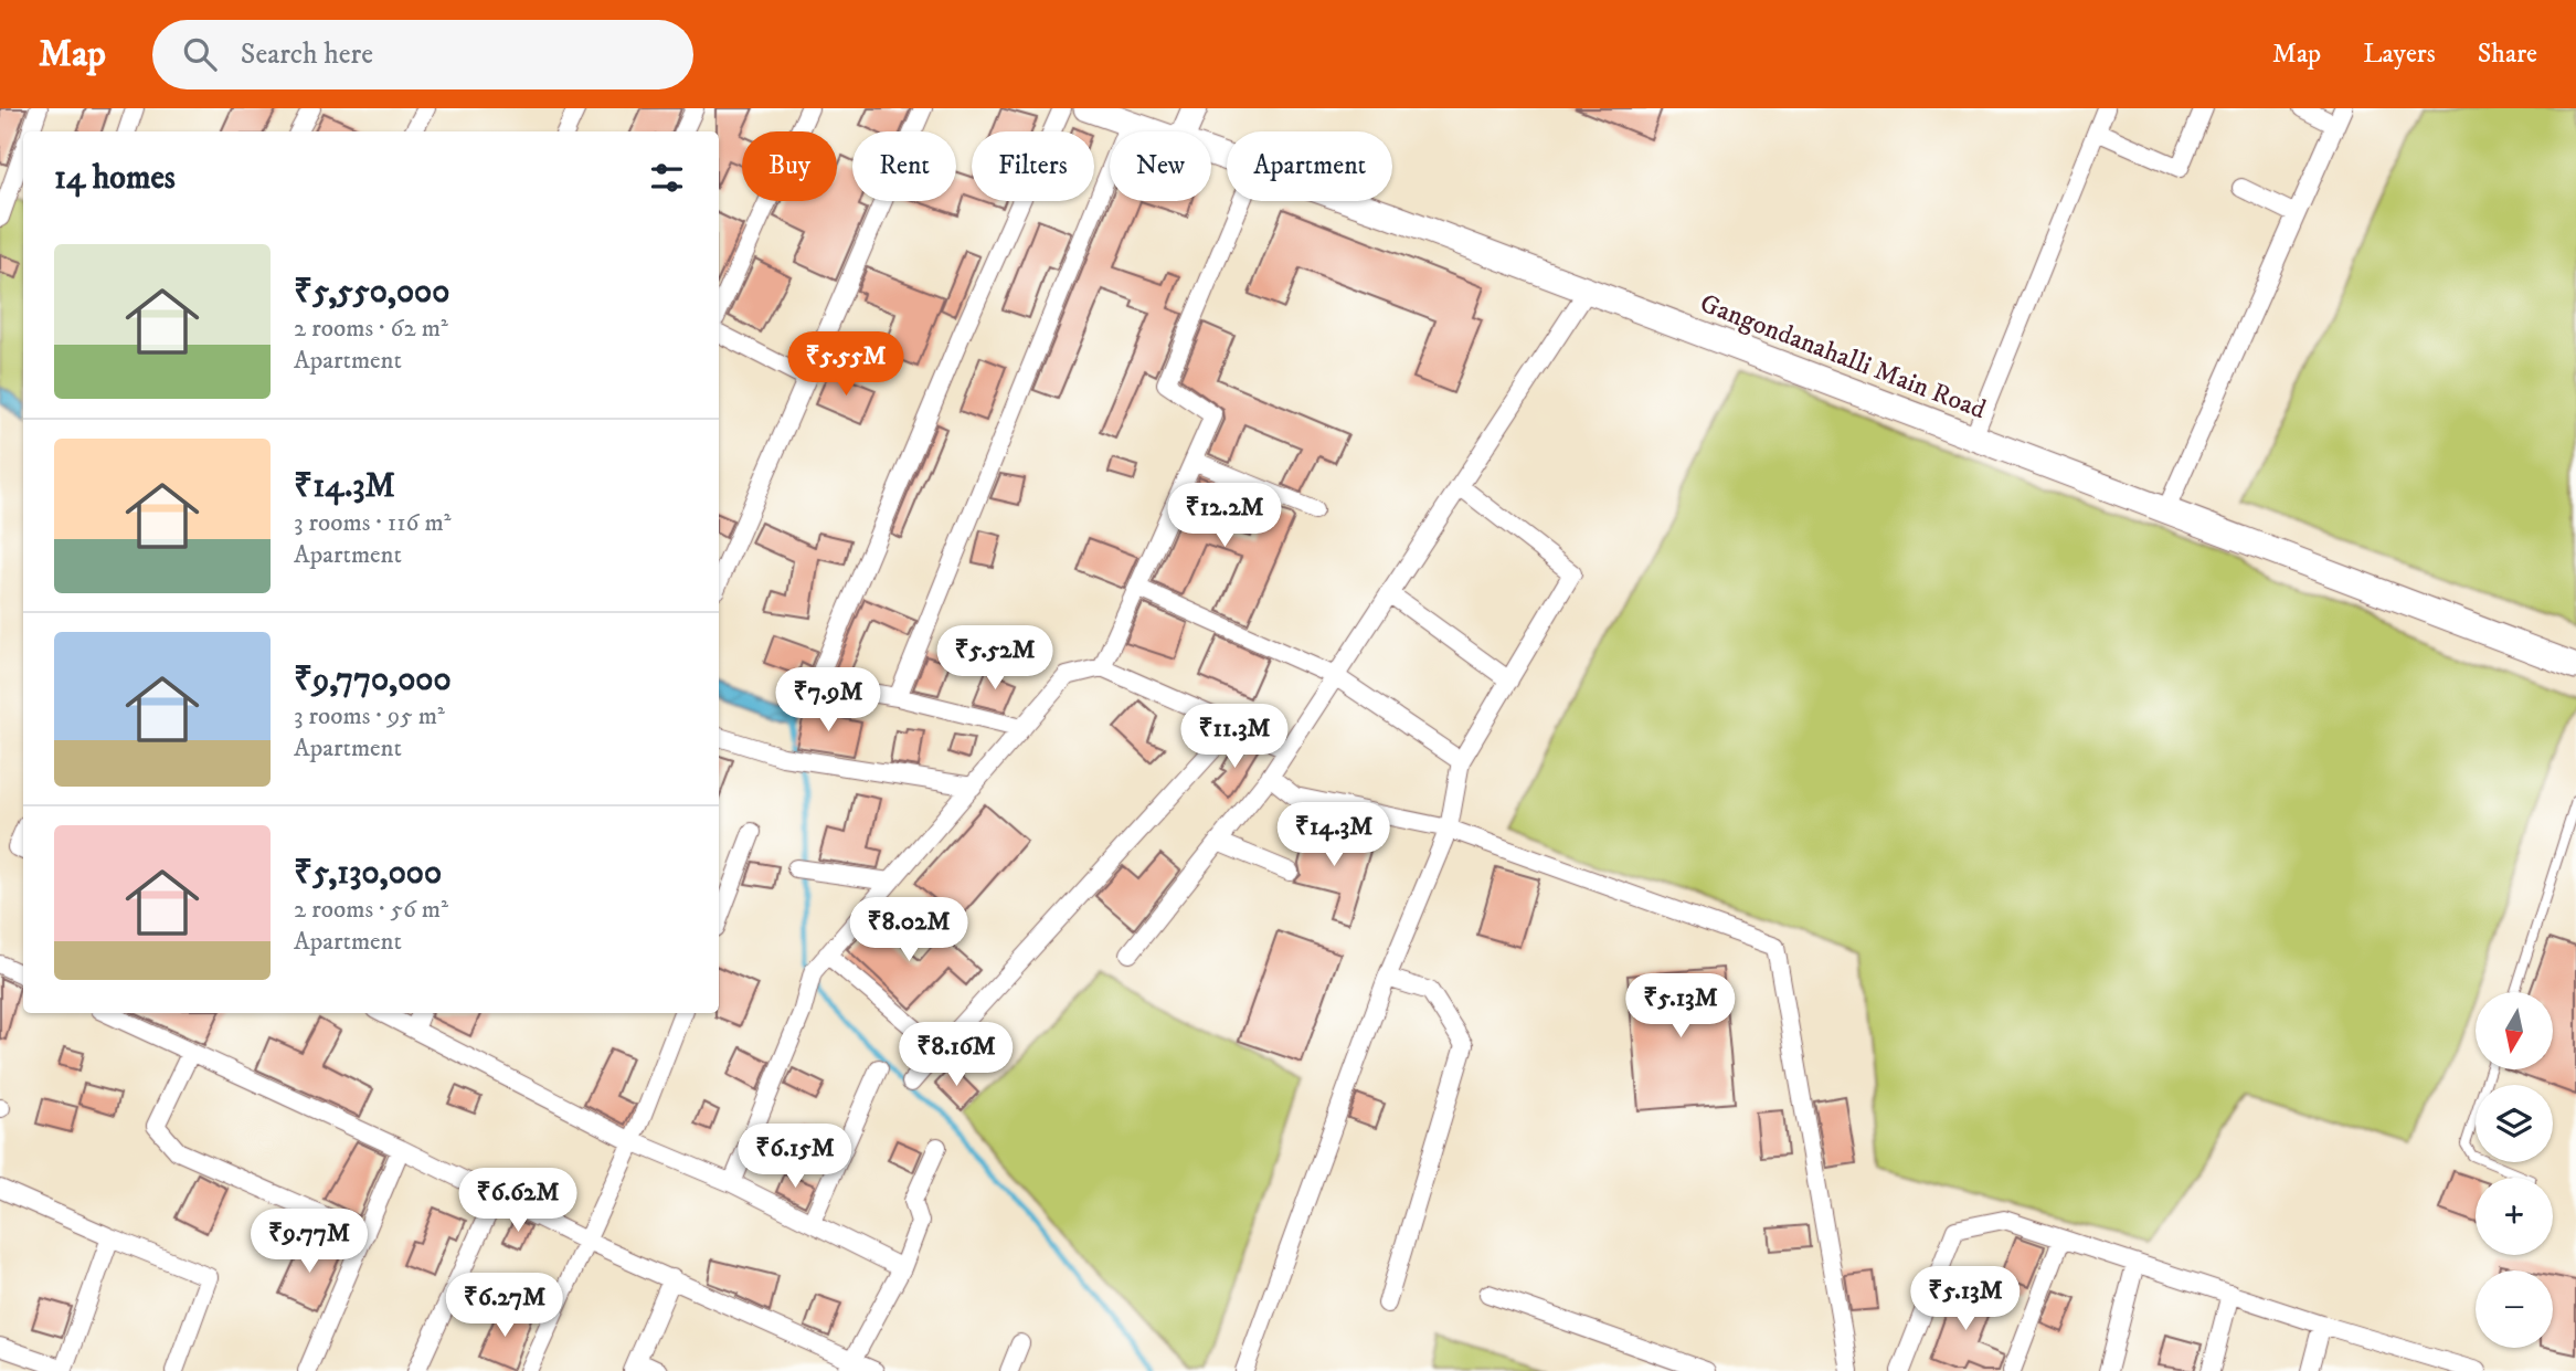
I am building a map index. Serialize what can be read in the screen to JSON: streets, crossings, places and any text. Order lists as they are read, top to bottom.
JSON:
{
  "streets": {
    "street": ["Gangondanahalli Main Road"]
  },
  "north": "bottom",
  "page": {
    "header": "Map",
    "search": "Search here",
    "nav": ["Map", "Layers", "Share"],
    "chip": [
      "Buy",
      "Rent",
      "Filters",
      "New",
      "Apartment"
    ],
    "heading": "14 homes",
    "list": [
      {
        "name": "₹5,550,000",
        "note": "2 rooms · 62 m² · Apartment"
      },
      {
        "name": "₹14.3M",
        "note": "3 rooms · 116 m² · Apartment"
      },
      {
        "name": "₹9,770,000",
        "note": "3 rooms · 95 m² · Apartment"
      },
      {
        "name": "₹5,130,000",
        "note": "2 rooms · 56 m² · Apartment"
      }
    ],
    "price": [
      "₹5.55M",
      "₹12.2M",
      "₹5.52M",
      "₹7.9M",
      "₹11.3M",
      "₹14.3M",
      "₹8.02M",
      "₹5.13M",
      "₹8.16M",
      "₹6.15M",
      "₹6.62M",
      "₹9.77M",
      "₹5.13M",
      "₹6.27M"
    ],
    "map_buttons": ["+", "−"]
  }
}
